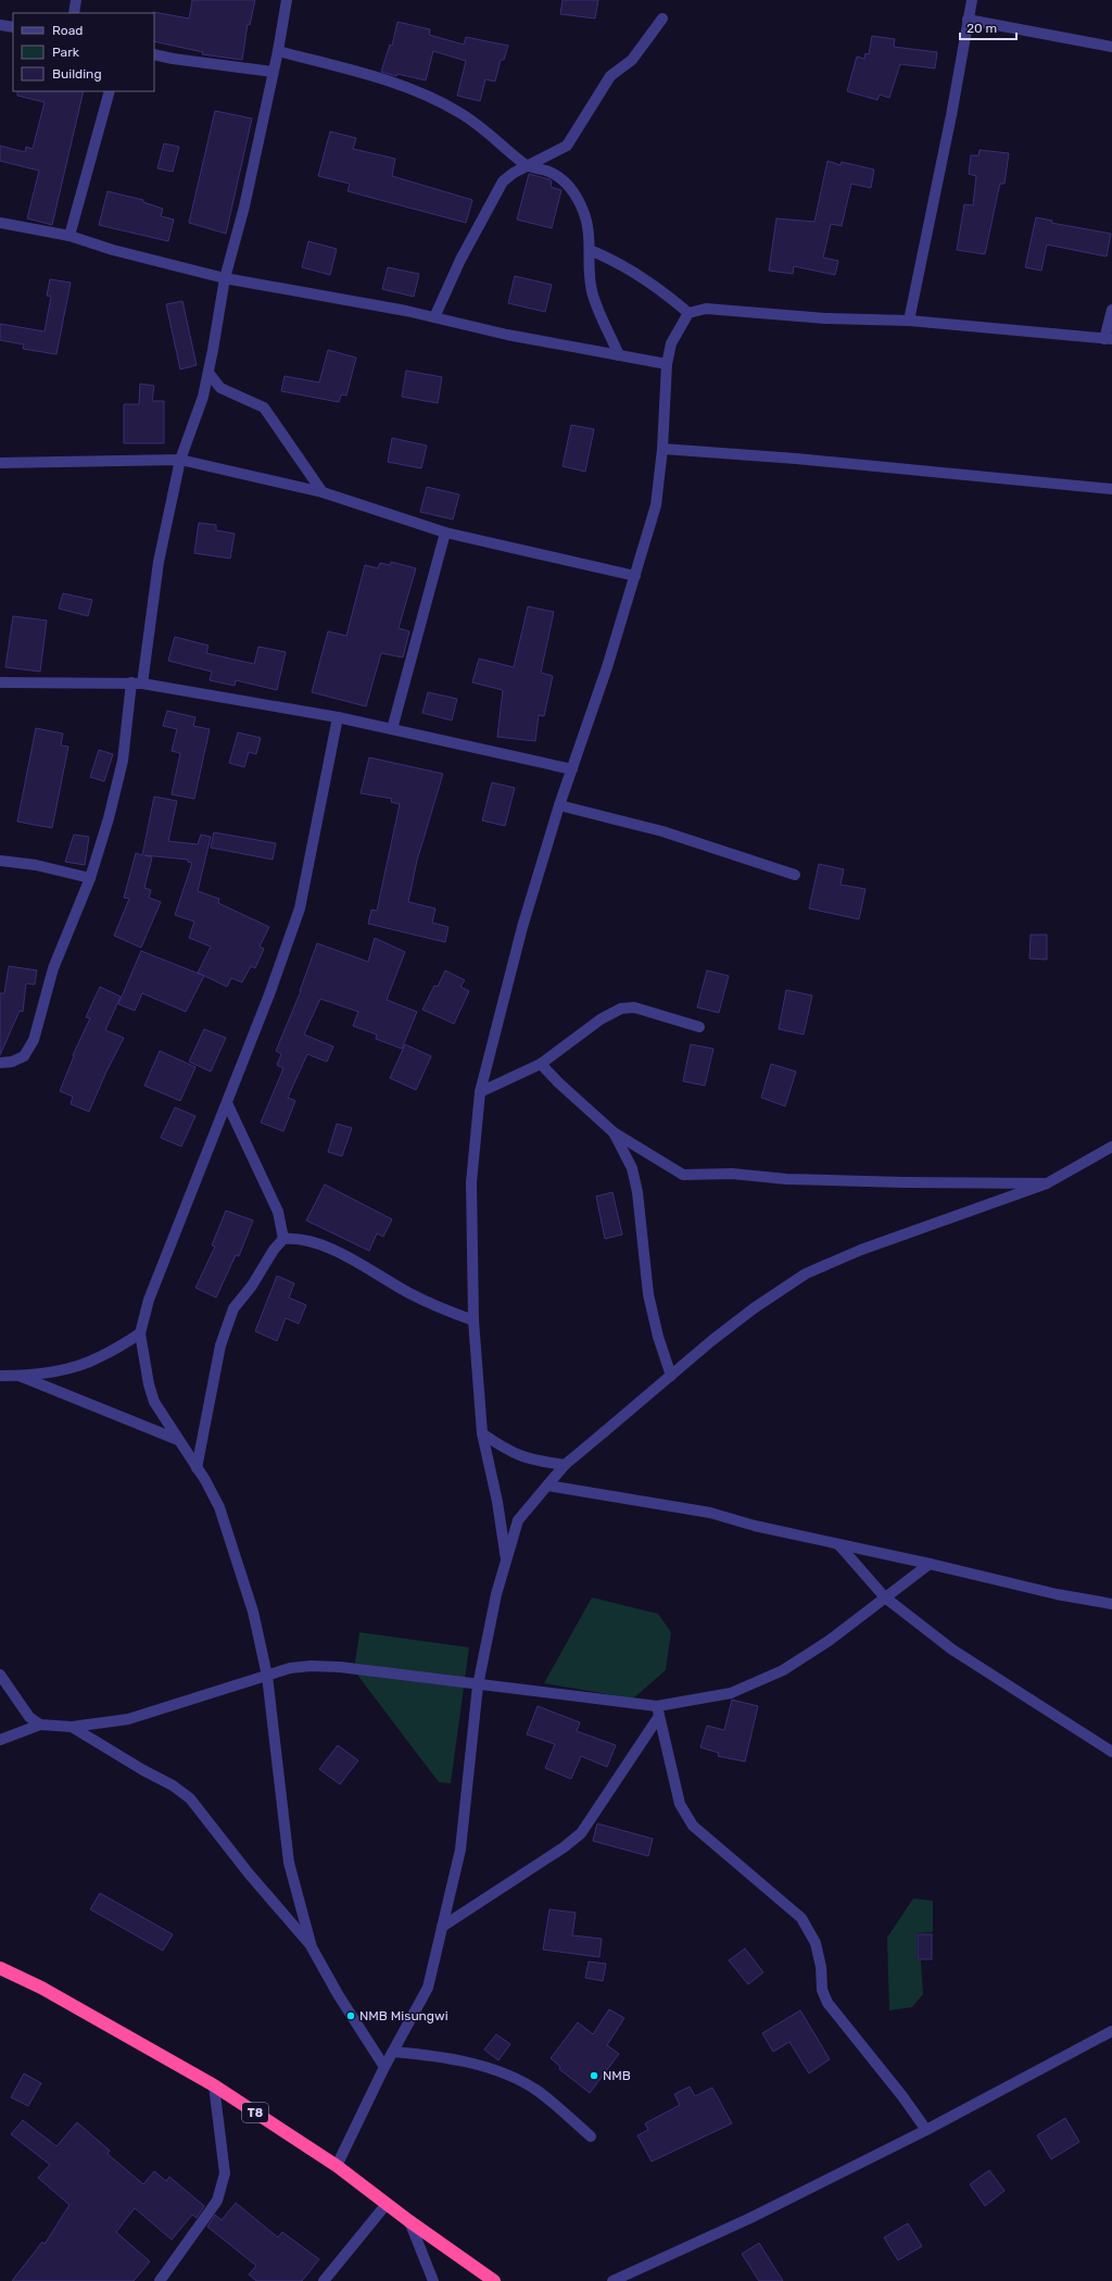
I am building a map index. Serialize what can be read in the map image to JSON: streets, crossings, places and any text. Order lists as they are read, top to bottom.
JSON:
{
  "streets": {
    "highway": ["T8"]
  },
  "places": ["NMB Misungwi", "NMB"],
  "legend": ["Road", "Park", "Building"],
  "scale_bar": "20 m"
}
